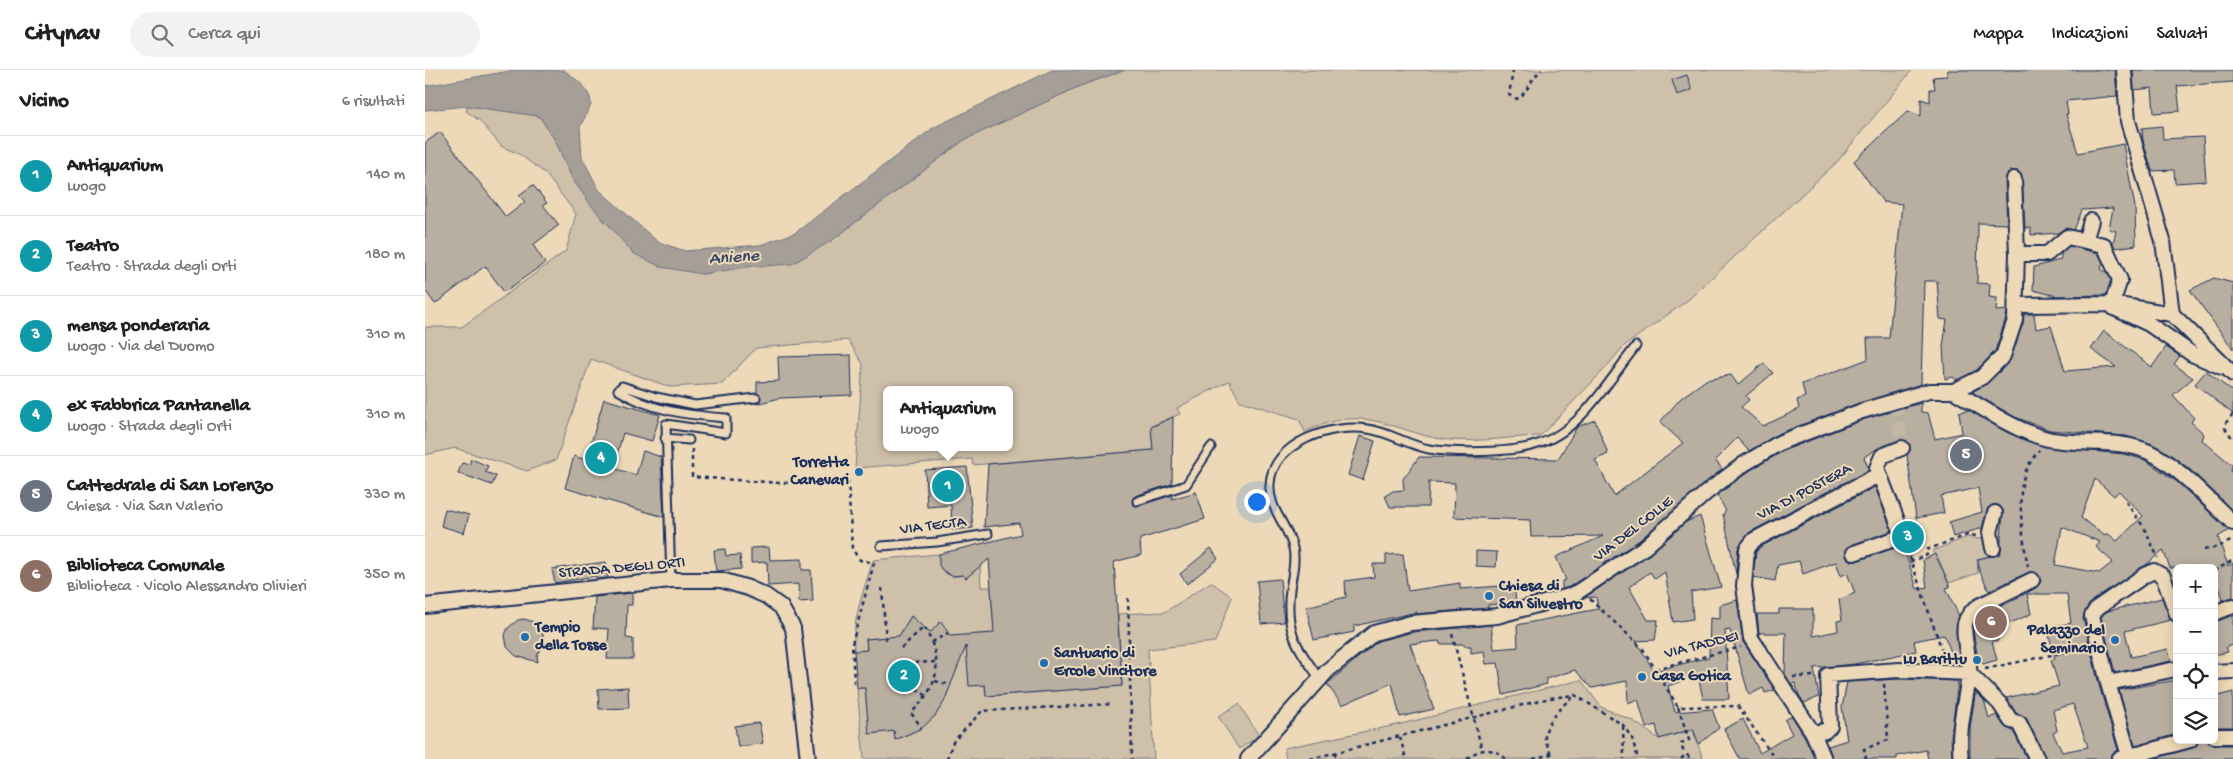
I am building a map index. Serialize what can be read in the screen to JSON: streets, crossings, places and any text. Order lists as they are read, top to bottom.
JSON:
{
  "streets": {
    "street": ["VIA DI POSTERA", "VIA DEL COLLE", "STRADA DEGLI ORTI"],
    "lane": ["VIA TECTA"],
    "path": ["VIA TADDEI"]
  },
  "crossings": [
    ["VIA DI POSTERA", "VIA TADDEI"]
  ],
  "water": ["Aniene"],
  "places": [
    "Torretta Canevari",
    "Chiesa di San Silvestro",
    "Tempio della Tosse",
    "Palazzo del Seminario",
    "Lu Barittu",
    "Santuario di Ercole Vincitore",
    "Casa Gotica"
  ],
  "page": {
    "header": "Citynav",
    "search": "Cerca qui",
    "nav": ["Mappa", "Indicazioni", "Salvati"],
    "heading": ["Vicino", "6 risultati"],
    "list": [
      {
        "mark": "1",
        "name": "Antiquarium",
        "note": "Luogo",
        "value": "140 m"
      },
      {
        "mark": "2",
        "name": "Teatro",
        "note": "Teatro · Strada degli Orti",
        "value": "180 m"
      },
      {
        "mark": "3",
        "name": "mensa ponderaria",
        "note": "Luogo · Via del Duomo",
        "value": "310 m"
      },
      {
        "mark": "4",
        "name": "ex Fabbrica Pantanella",
        "note": "Luogo · Strada degli Orti",
        "value": "310 m"
      },
      {
        "mark": "5",
        "name": "Cattedrale di San Lorenzo",
        "note": "Chiesa · Via San Valerio",
        "value": "330 m"
      },
      {
        "mark": "6",
        "name": "Biblioteca Comunale",
        "note": "Biblioteca · Vicolo Alessandro Olivieri",
        "value": "350 m"
      }
    ],
    "popup": ["Antiquarium", "Luogo"],
    "pins": [
      "5",
      "4",
      "1",
      "3",
      "6",
      "2"
    ],
    "map_buttons": ["+", "−"]
  }
}
